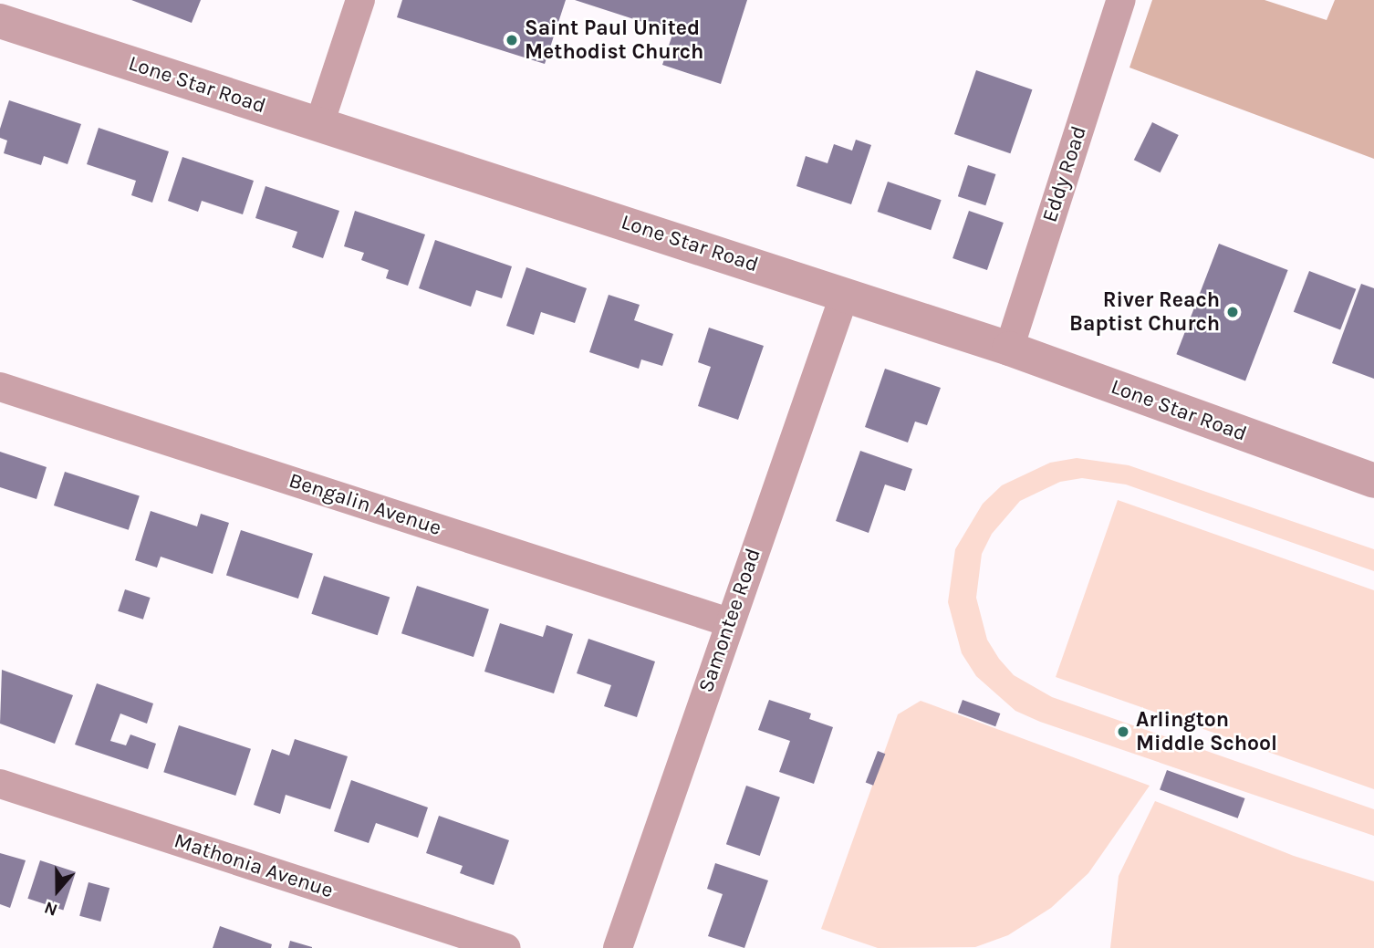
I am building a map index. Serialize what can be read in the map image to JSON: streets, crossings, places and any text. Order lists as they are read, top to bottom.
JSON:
{
  "streets": {
    "street": [
      "Lone Star Road",
      "Eddy Road",
      "Bengalin Avenue",
      "Samontee Road",
      "Mathonia Avenue"
    ]
  },
  "crossings": [
    ["Lone Star Road", "Eddy Road"],
    ["Lone Star Road", "Samontee Road"],
    ["Bengalin Avenue", "Samontee Road"]
  ],
  "places": ["Saint Paul United Methodist Church", "River Reach Baptist Church", "Arlington Middle School"],
  "north": "bottom"
}
